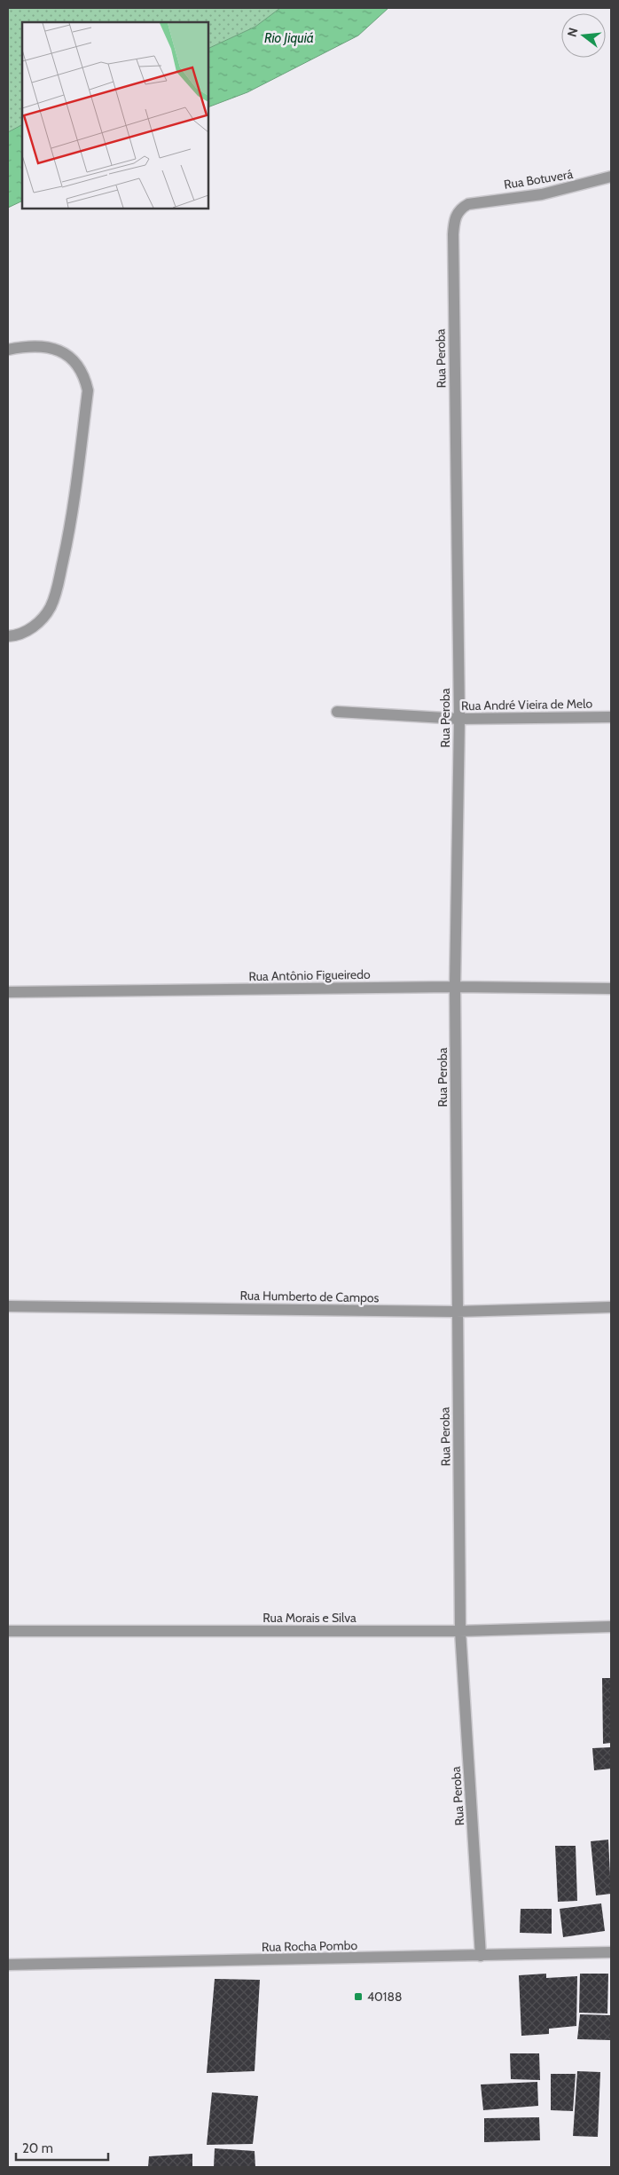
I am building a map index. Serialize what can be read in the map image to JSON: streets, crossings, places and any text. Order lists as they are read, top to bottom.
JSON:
{
  "streets": {
    "street": [
      "Rua Botuverá",
      "Rua Peroba",
      "Rua André Vieira de Melo",
      "Rua Antônio Figueiredo",
      "Rua Humberto de Campos",
      "Rua Morais e Silva",
      "Rua Rocha Pombo"
    ]
  },
  "crossings": [
    ["Rua Botuverá", "Rua Peroba"],
    ["Rua Peroba", "Rua André Vieira de Melo"],
    ["Rua Peroba", "Rua Antônio Figueiredo"],
    ["Rua Peroba", "Rua Humberto de Campos"],
    ["Rua Peroba", "Rua Morais e Silva"],
    ["Rua Peroba", "Rua Rocha Pombo"]
  ],
  "water": ["Rio Jiquiá"],
  "places": {
    "transit": ["40188"]
  },
  "scale_bar": "20 m",
  "north": "left"
}
